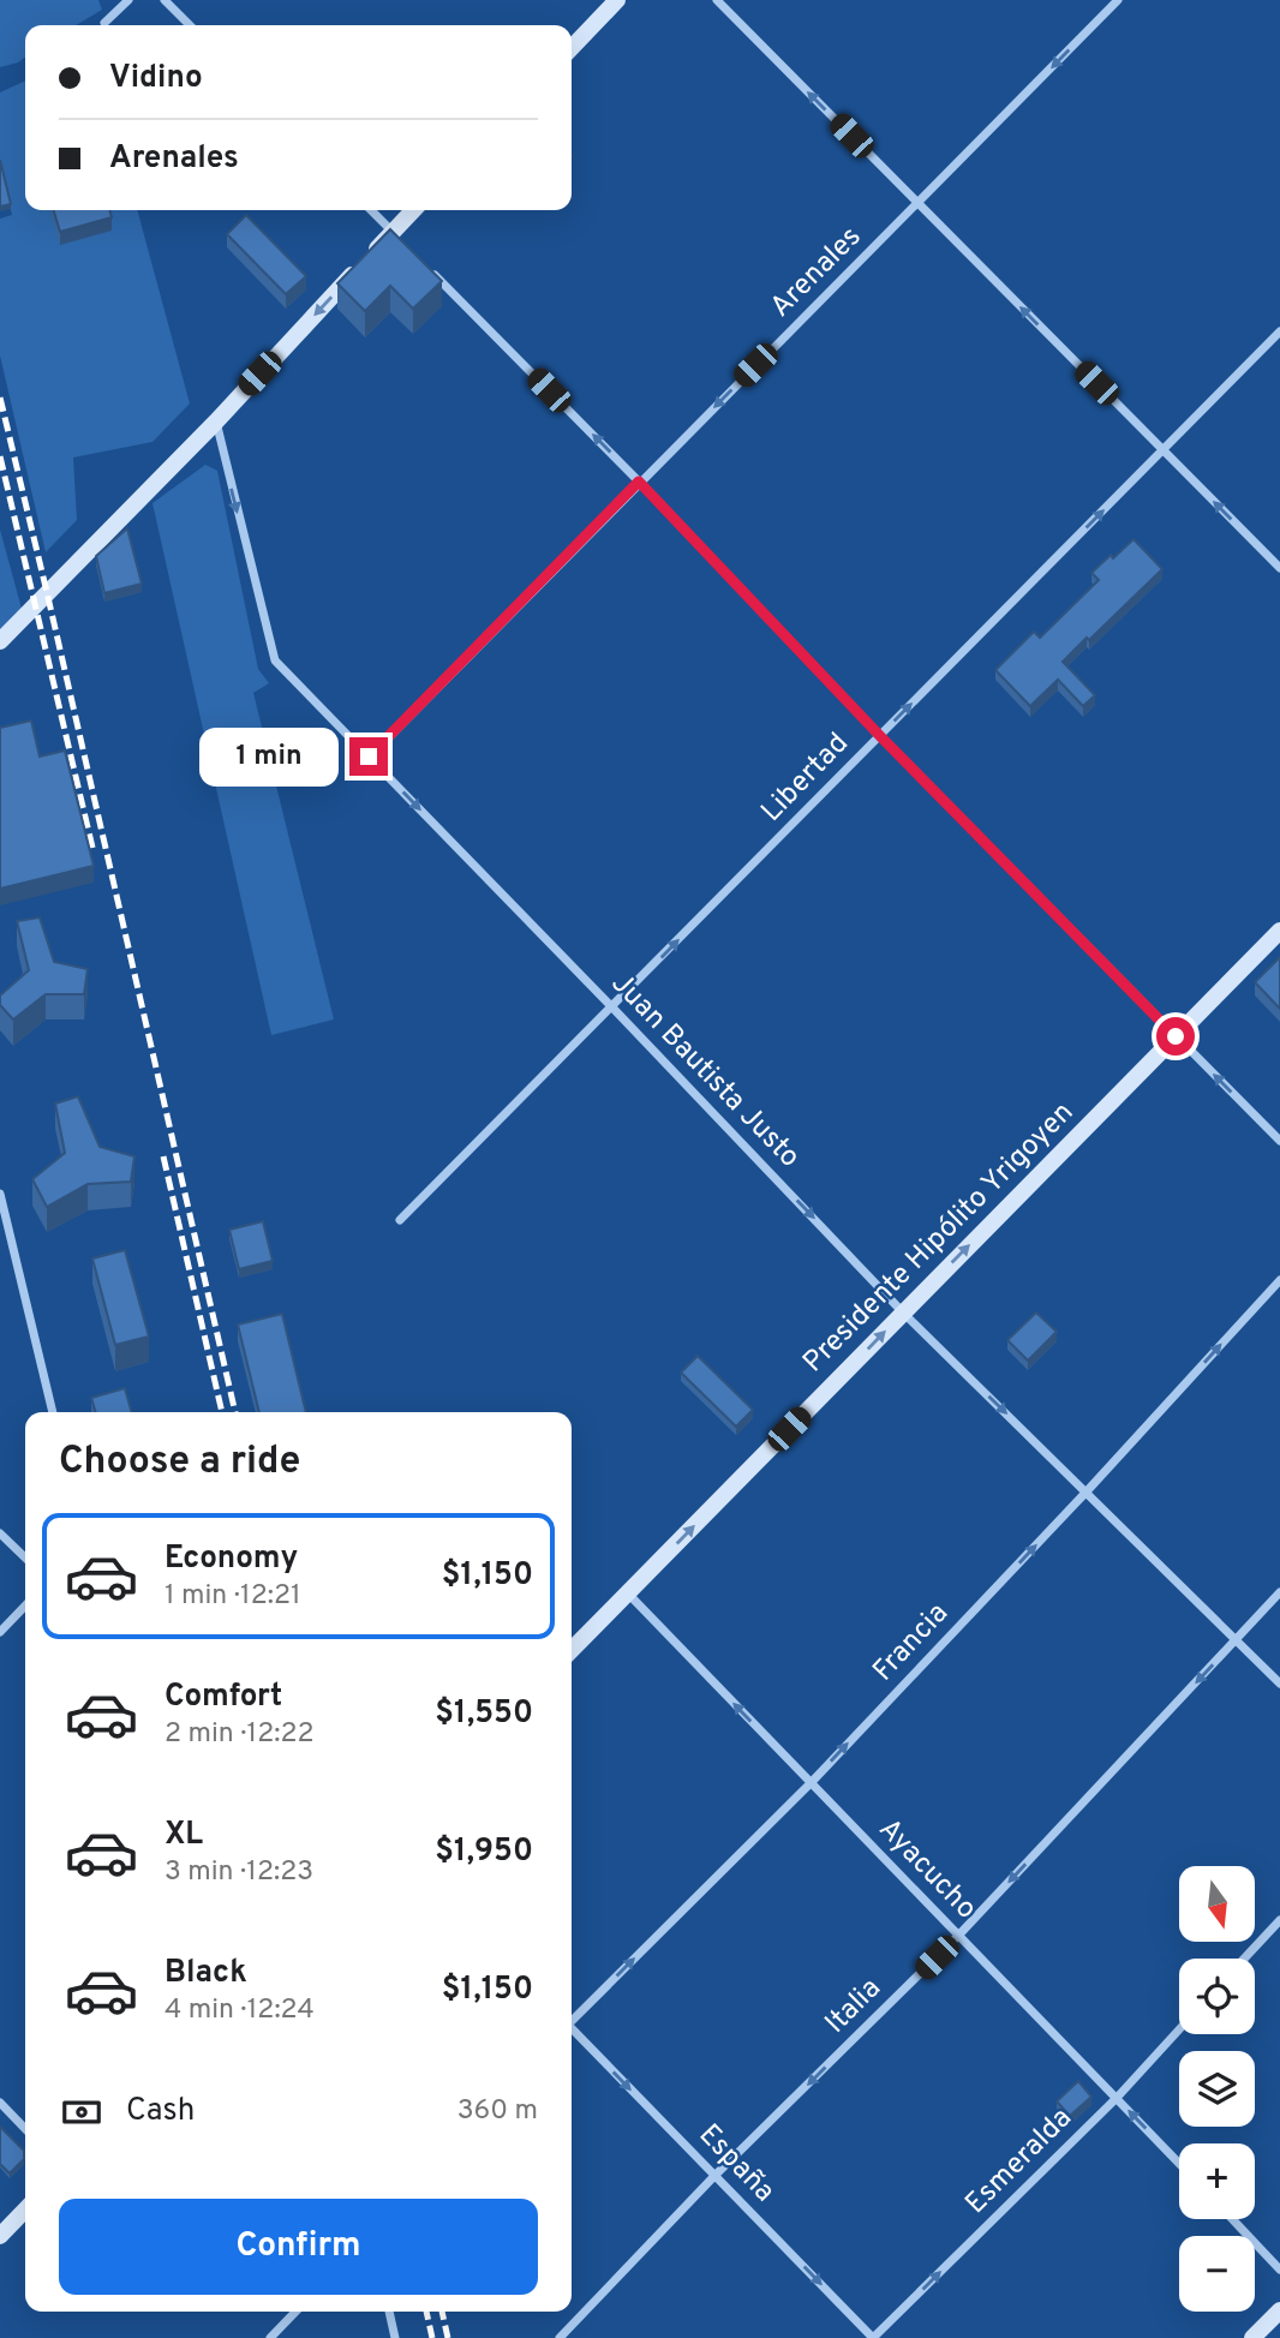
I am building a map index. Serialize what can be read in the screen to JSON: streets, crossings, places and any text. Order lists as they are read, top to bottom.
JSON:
{
  "streets": {
    "street": [
      "Arenales",
      "Libertad",
      "Juan Bautista Justo",
      "Presidente Hipólito Yrigoyen",
      "Francia",
      "Ayacucho",
      "Italia",
      "Esmeralda",
      "España"
    ]
  },
  "crossings": [
    ["Arenales", "Juan Bautista Justo"],
    ["Libertad", "Juan Bautista Justo"],
    ["Juan Bautista Justo", "Presidente Hipólito Yrigoyen"],
    ["Juan Bautista Justo", "Francia"],
    ["Juan Bautista Justo", "Italia"],
    ["Presidente Hipólito Yrigoyen", "Ayacucho"],
    ["Francia", "Ayacucho"],
    ["Ayacucho", "Italia"],
    ["Ayacucho", "Esmeralda"],
    ["Italia", "España"],
    ["Esmeralda", "España"]
  ],
  "one_way": [
    "Arenales",
    "Libertad",
    "Juan Bautista Justo",
    "Presidente Hipólito Yrigoyen",
    "Francia",
    "Ayacucho",
    "Italia",
    "Esmeralda",
    "España"
  ],
  "north": "bottom",
  "page": {
    "banner": ["Vidino", "Arenales"],
    "bubble": "1 min",
    "heading": "Choose a ride",
    "list": [
      {
        "name": "Economy",
        "note": "1 min · 12:21",
        "value": "$1,150"
      },
      {
        "name": "Comfort",
        "note": "2 min · 12:22",
        "value": "$1,550"
      },
      {
        "name": "XL",
        "note": "3 min · 12:23",
        "value": "$1,950"
      },
      {
        "name": "Black",
        "note": "4 min · 12:24",
        "value": "$1,150"
      }
    ],
    "map_buttons": ["+", "−"],
    "pay": ["Cash", "360 m"],
    "buttons": "Confirm"
  }
}
